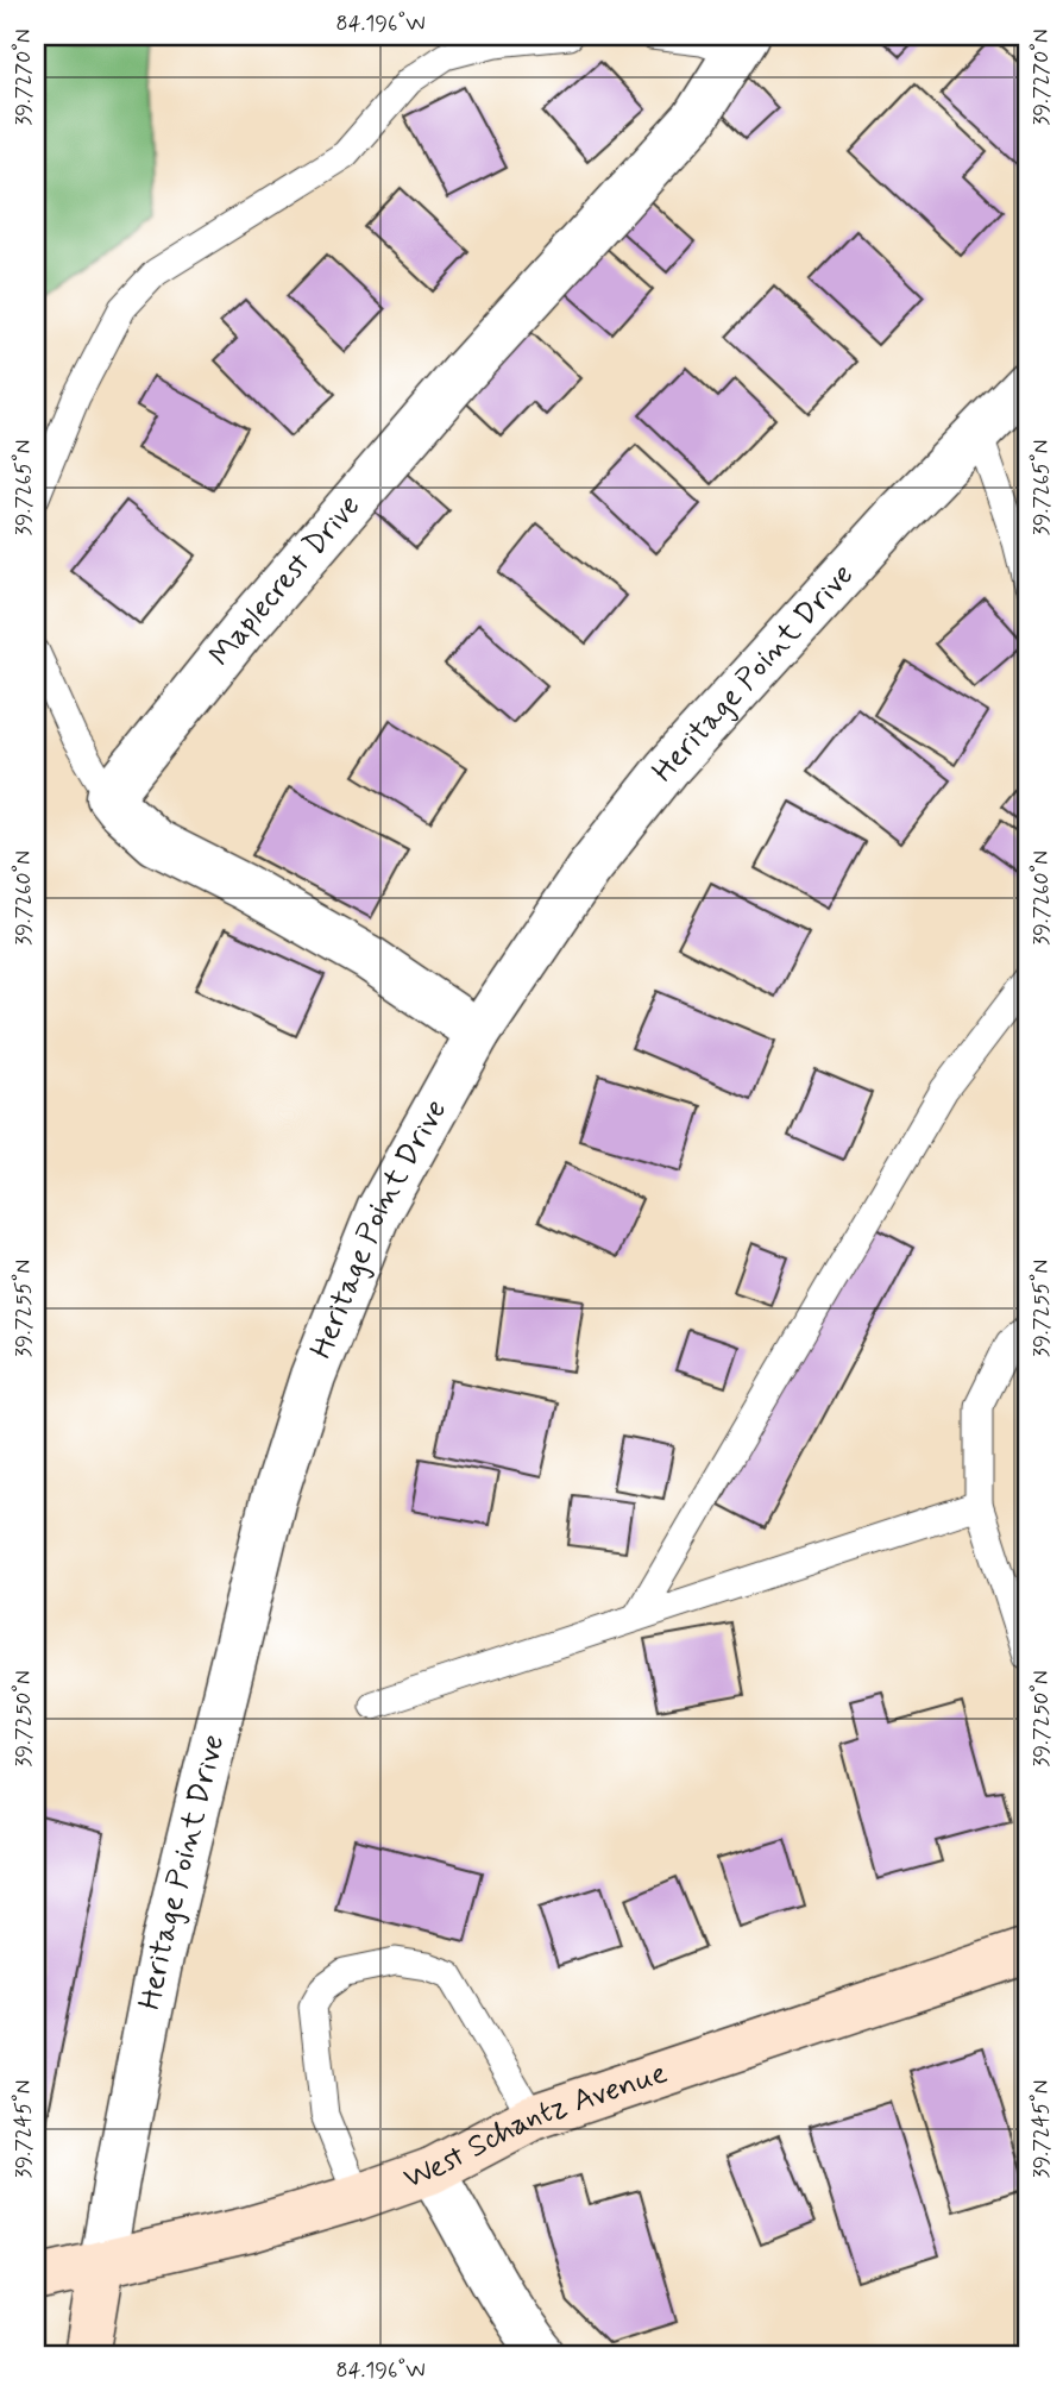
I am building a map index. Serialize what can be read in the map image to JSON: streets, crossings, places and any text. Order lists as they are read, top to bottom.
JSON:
{
  "streets": {
    "main road": ["West Schantz Avenue"],
    "street": ["Maplecrest Drive", "Heritage Point Drive"]
  },
  "crossings": [
    ["Heritage Point Drive", "West Schantz Avenue"]
  ],
  "coordinates": [
    "84.196°W",
    "39.7270°N",
    "39.7265°N",
    "39.7260°N",
    "39.7255°N",
    "39.7250°N",
    "39.7245°N"
  ]
}
